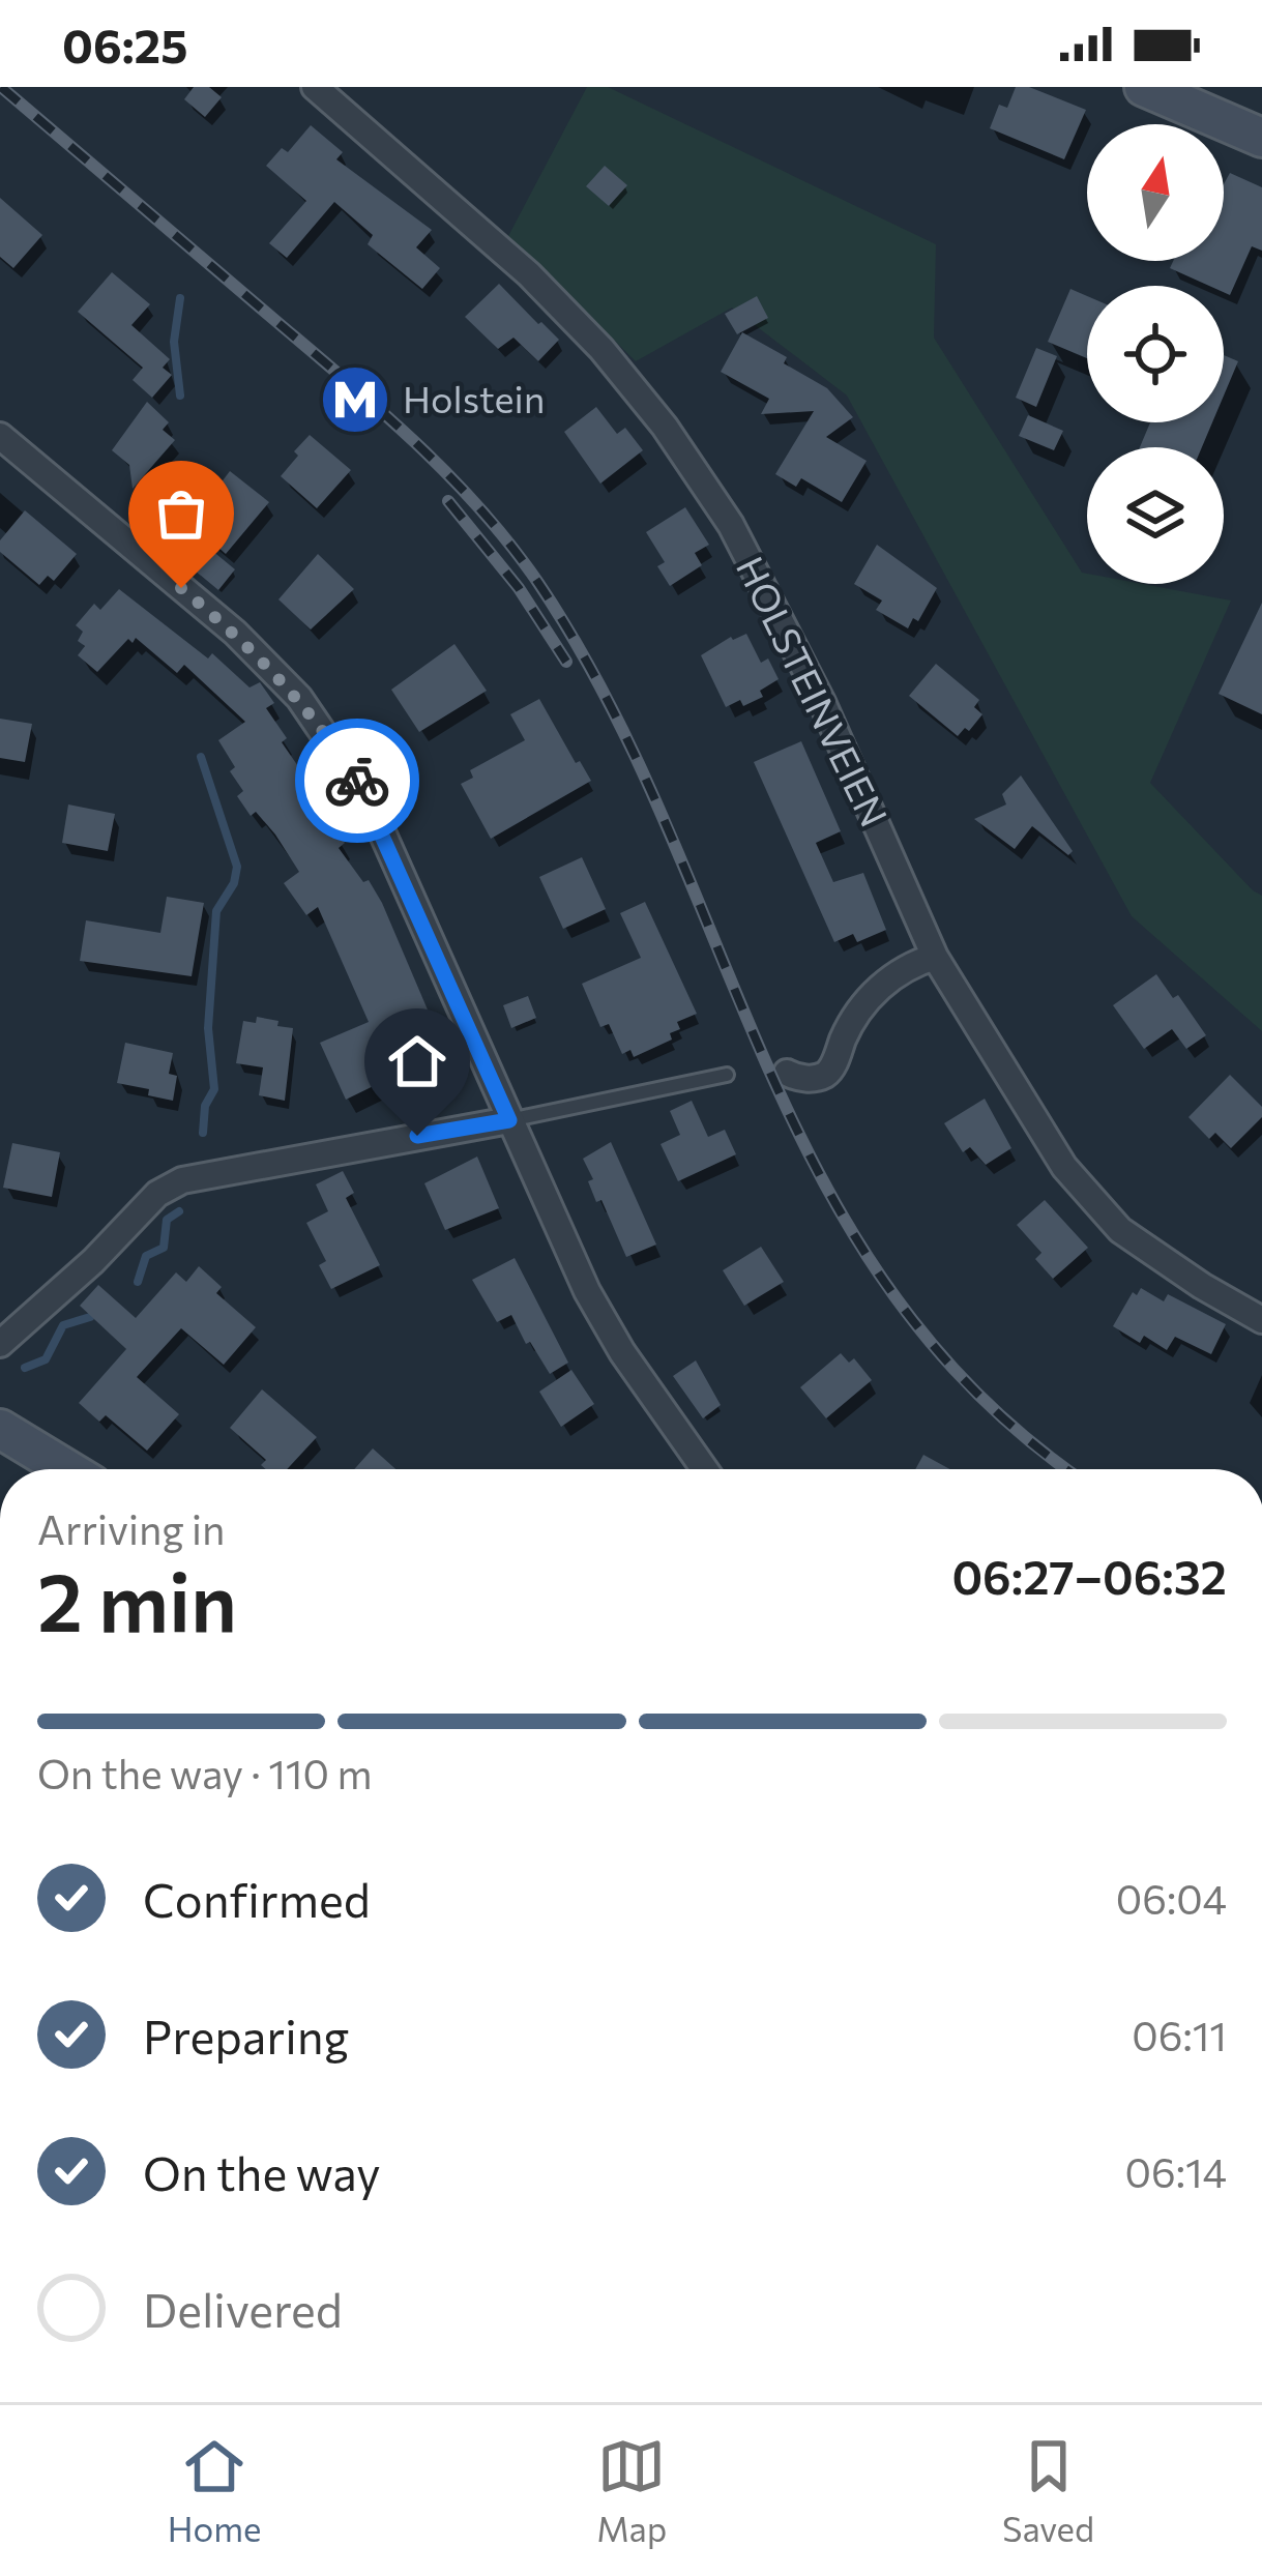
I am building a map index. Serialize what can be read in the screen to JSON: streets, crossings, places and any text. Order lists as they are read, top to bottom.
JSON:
{
  "streets": {
    "street": ["HOLSTEINVEIEN"]
  },
  "places": {
    "metro station": ["Holstein"]
  },
  "north": "top",
  "page": {
    "status": "06:25",
    "heading": ["2 min", "Arriving in", "06:27–06:32"],
    "bar": "On the way · 110 m",
    "list": [
      ["Confirmed", "06:04"],
      ["Preparing", "06:11"],
      ["On the way", "06:14"],
      "Delivered"
    ],
    "tabs": ["Home", "Map", "Saved"]
  }
}
